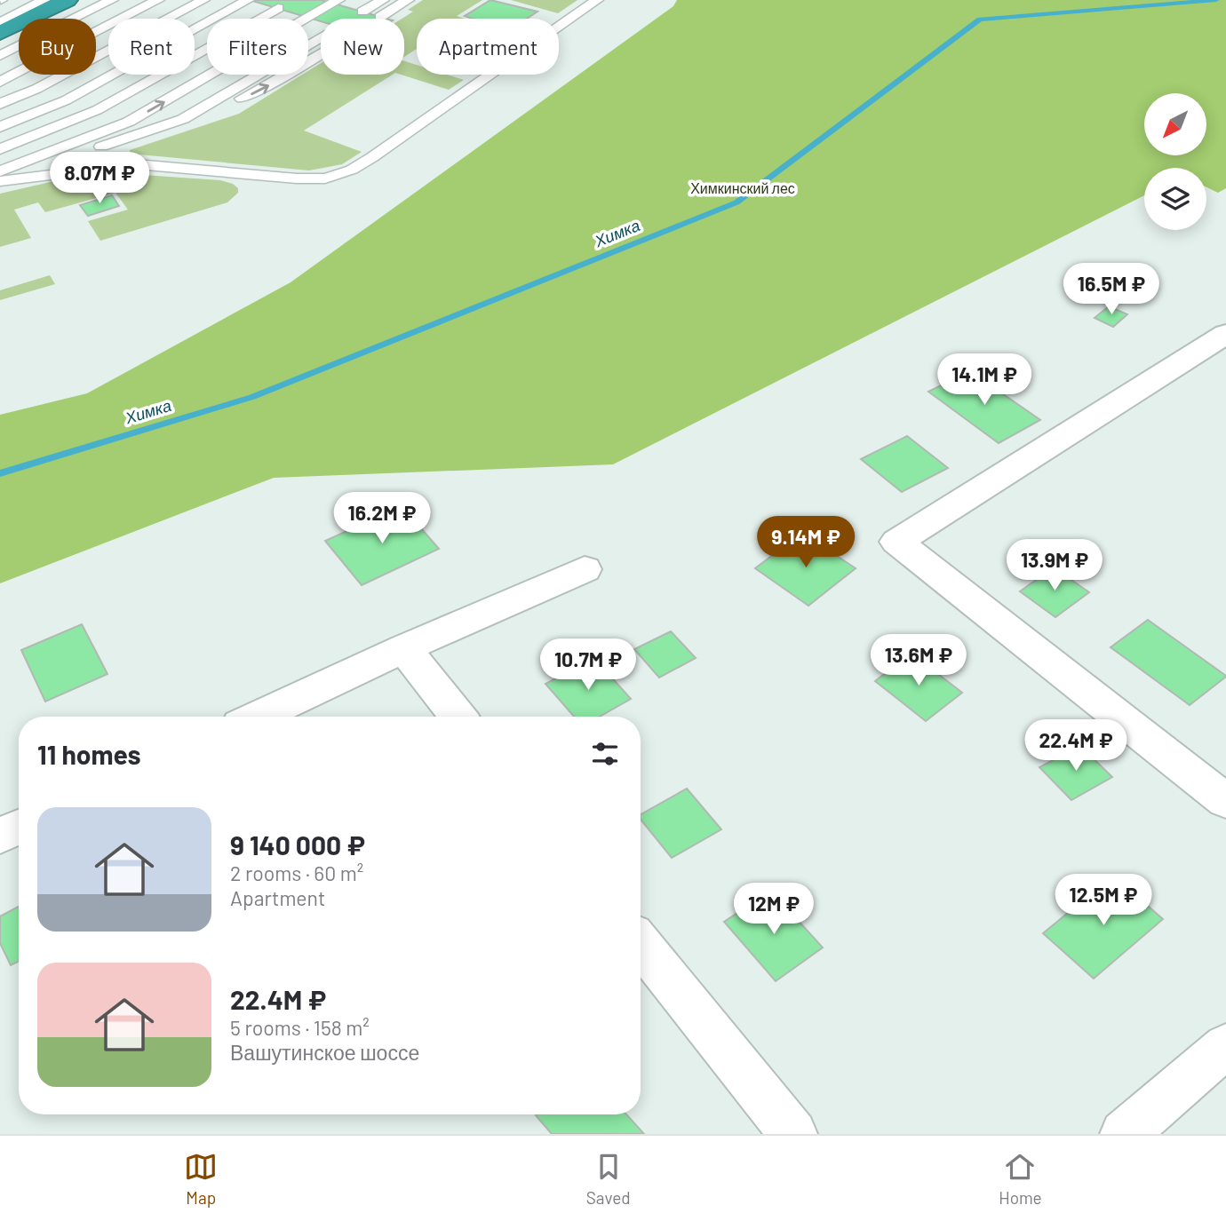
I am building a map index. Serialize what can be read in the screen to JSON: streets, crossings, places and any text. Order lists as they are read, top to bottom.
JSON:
{
  "water": ["Химка"],
  "parks": ["Химкинский лес"],
  "north": "bottom left",
  "page": {
    "chip": [
      "Buy",
      "Rent",
      "Filters",
      "New",
      "Apartment"
    ],
    "price": [
      "8.07M ₽",
      "16.5M ₽",
      "14.1M ₽",
      "16.2M ₽",
      "9.14M ₽",
      "13.9M ₽",
      "13.6M ₽",
      "10.7M ₽",
      "22.4M ₽",
      "12.5M ₽",
      "12M ₽"
    ],
    "heading": "11 homes",
    "list": [
      {
        "name": "9 140 000 ₽",
        "note": "2 rooms · 60 m² · Apartment"
      },
      {
        "name": "22.4M ₽",
        "note": "5 rooms · 158 m² · Вашутинское шоссе"
      }
    ],
    "tabs": ["Map", "Saved", "Home"]
  }
}
